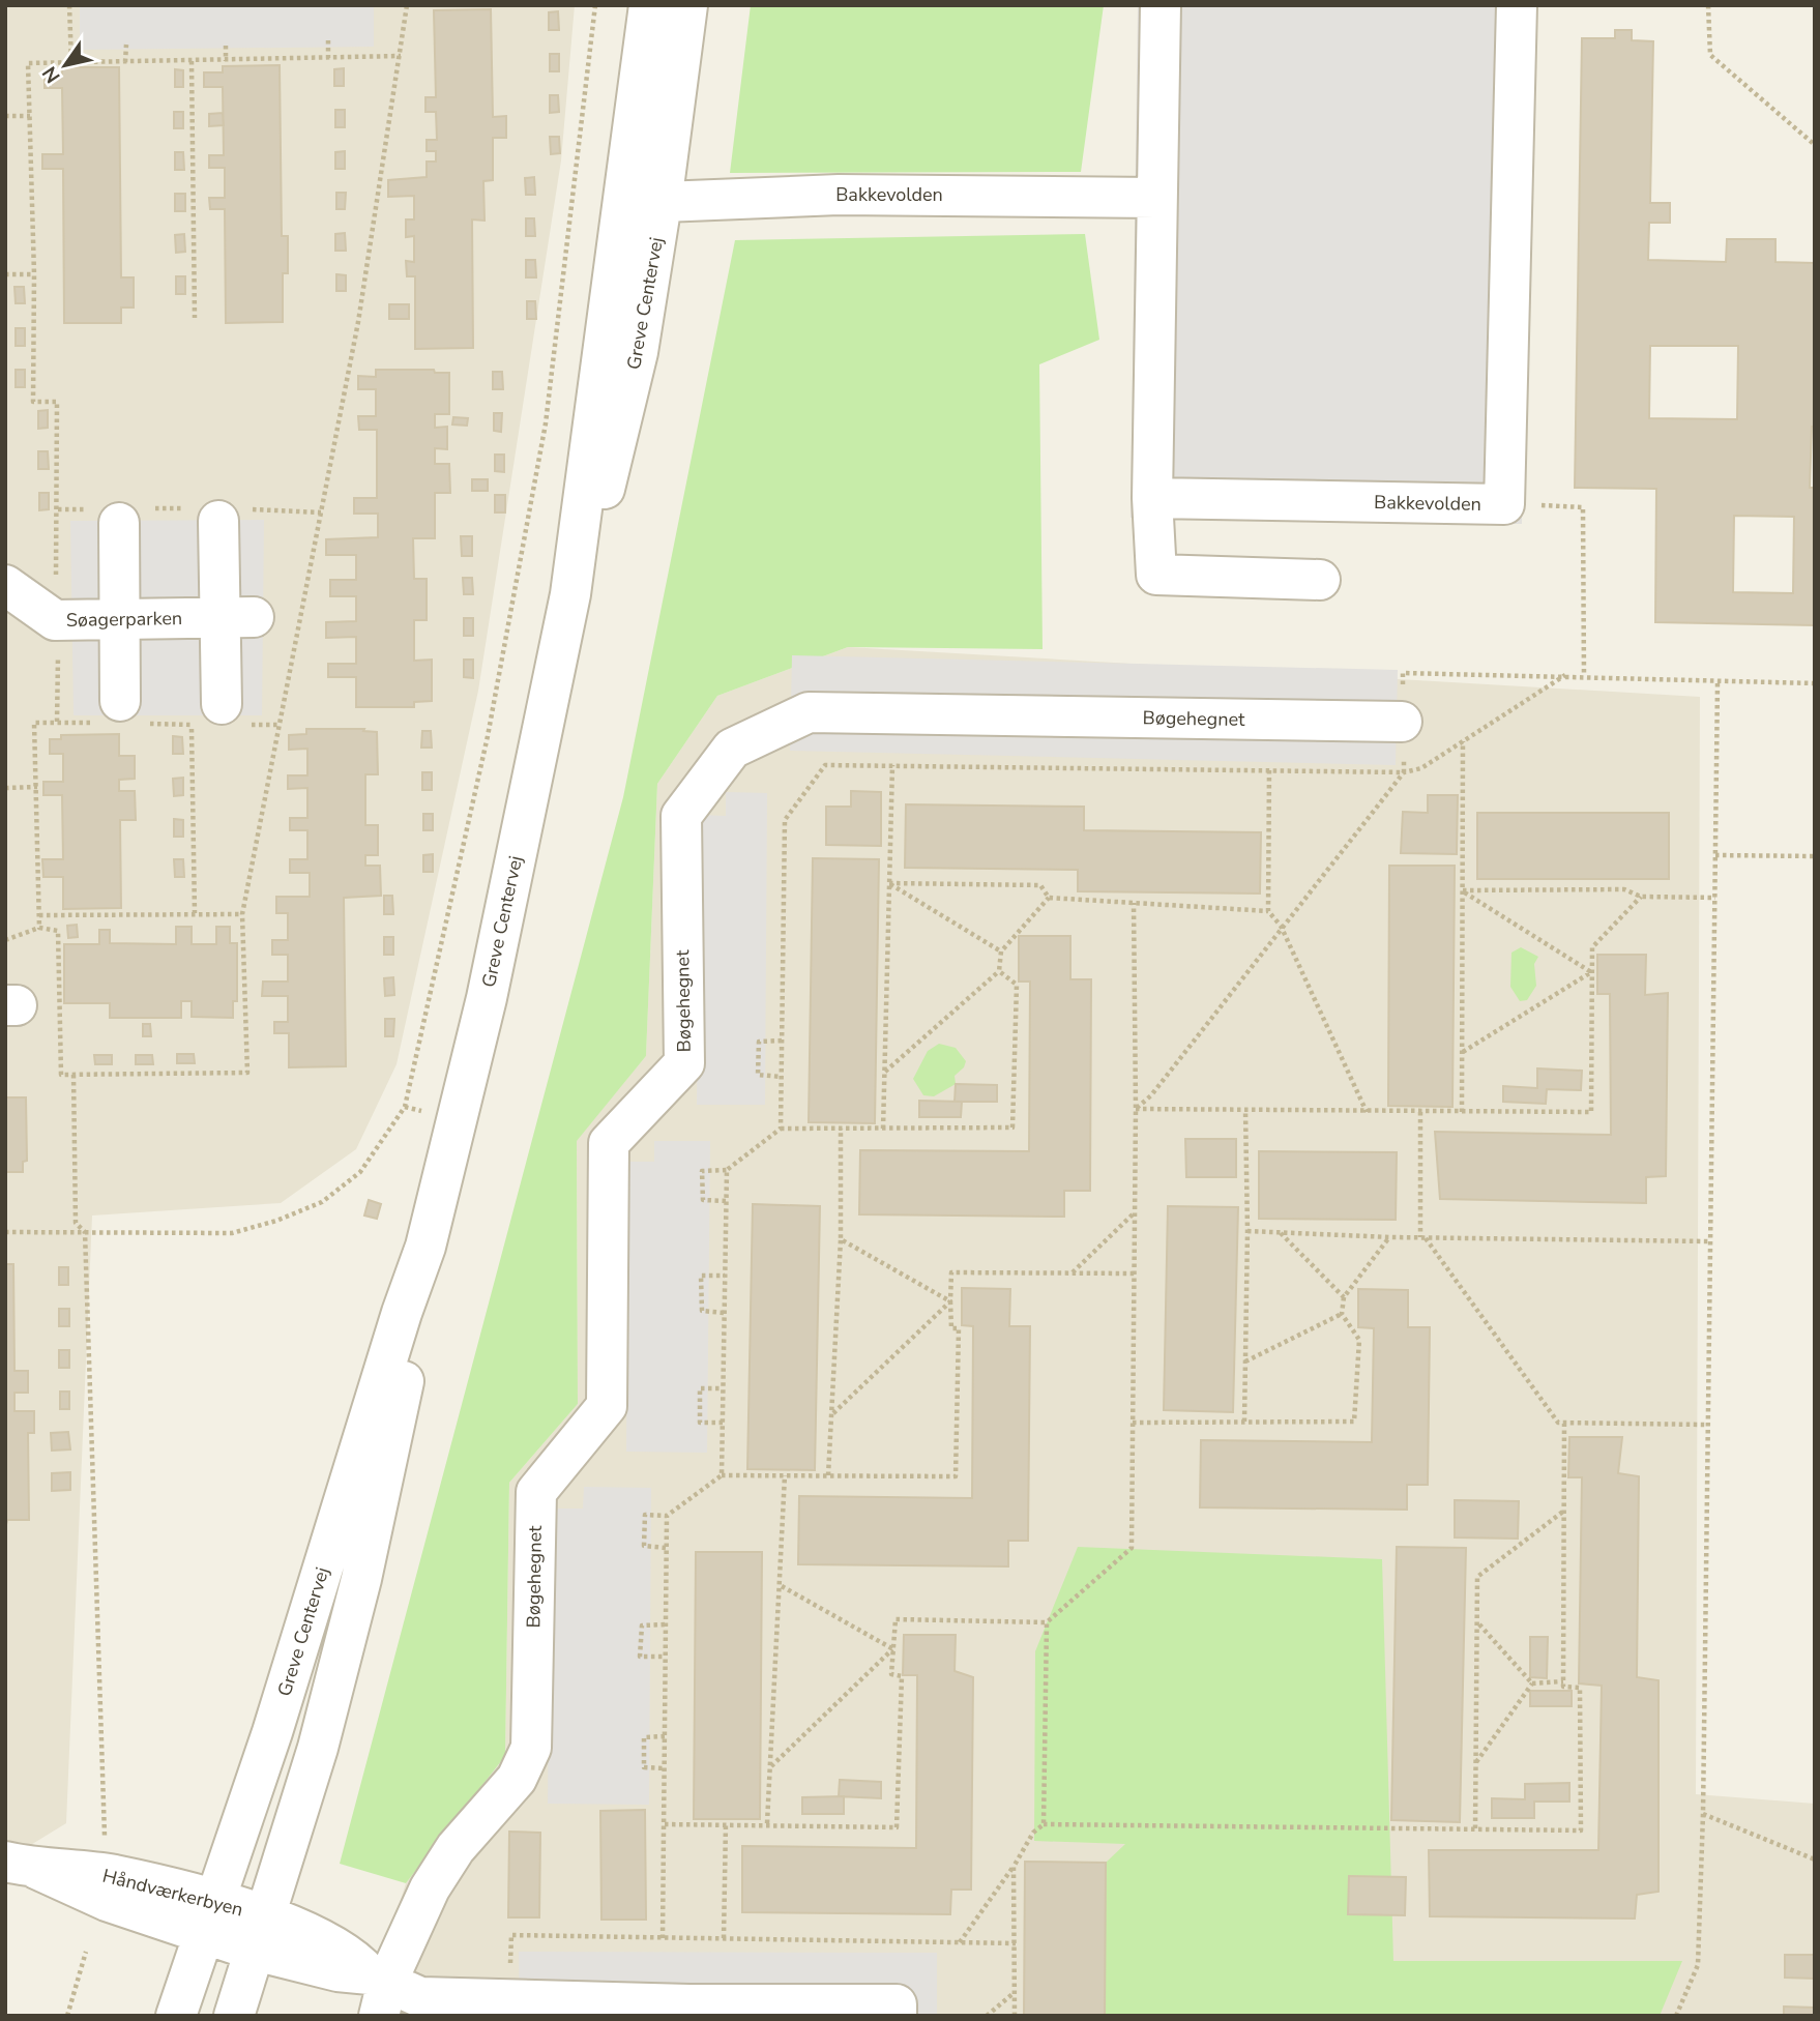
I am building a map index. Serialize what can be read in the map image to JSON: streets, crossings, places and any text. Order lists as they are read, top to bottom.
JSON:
{
  "streets": {
    "street": [
      "Bakkevolden",
      "Greve Centervej",
      "Søagerparken",
      "Bøgehegnet",
      "Håndværkerbyen"
    ]
  },
  "crossings": [
    ["Bakkevolden", "Greve Centervej"],
    ["Greve Centervej", "Håndværkerbyen"]
  ],
  "north": "bottom left"
}
